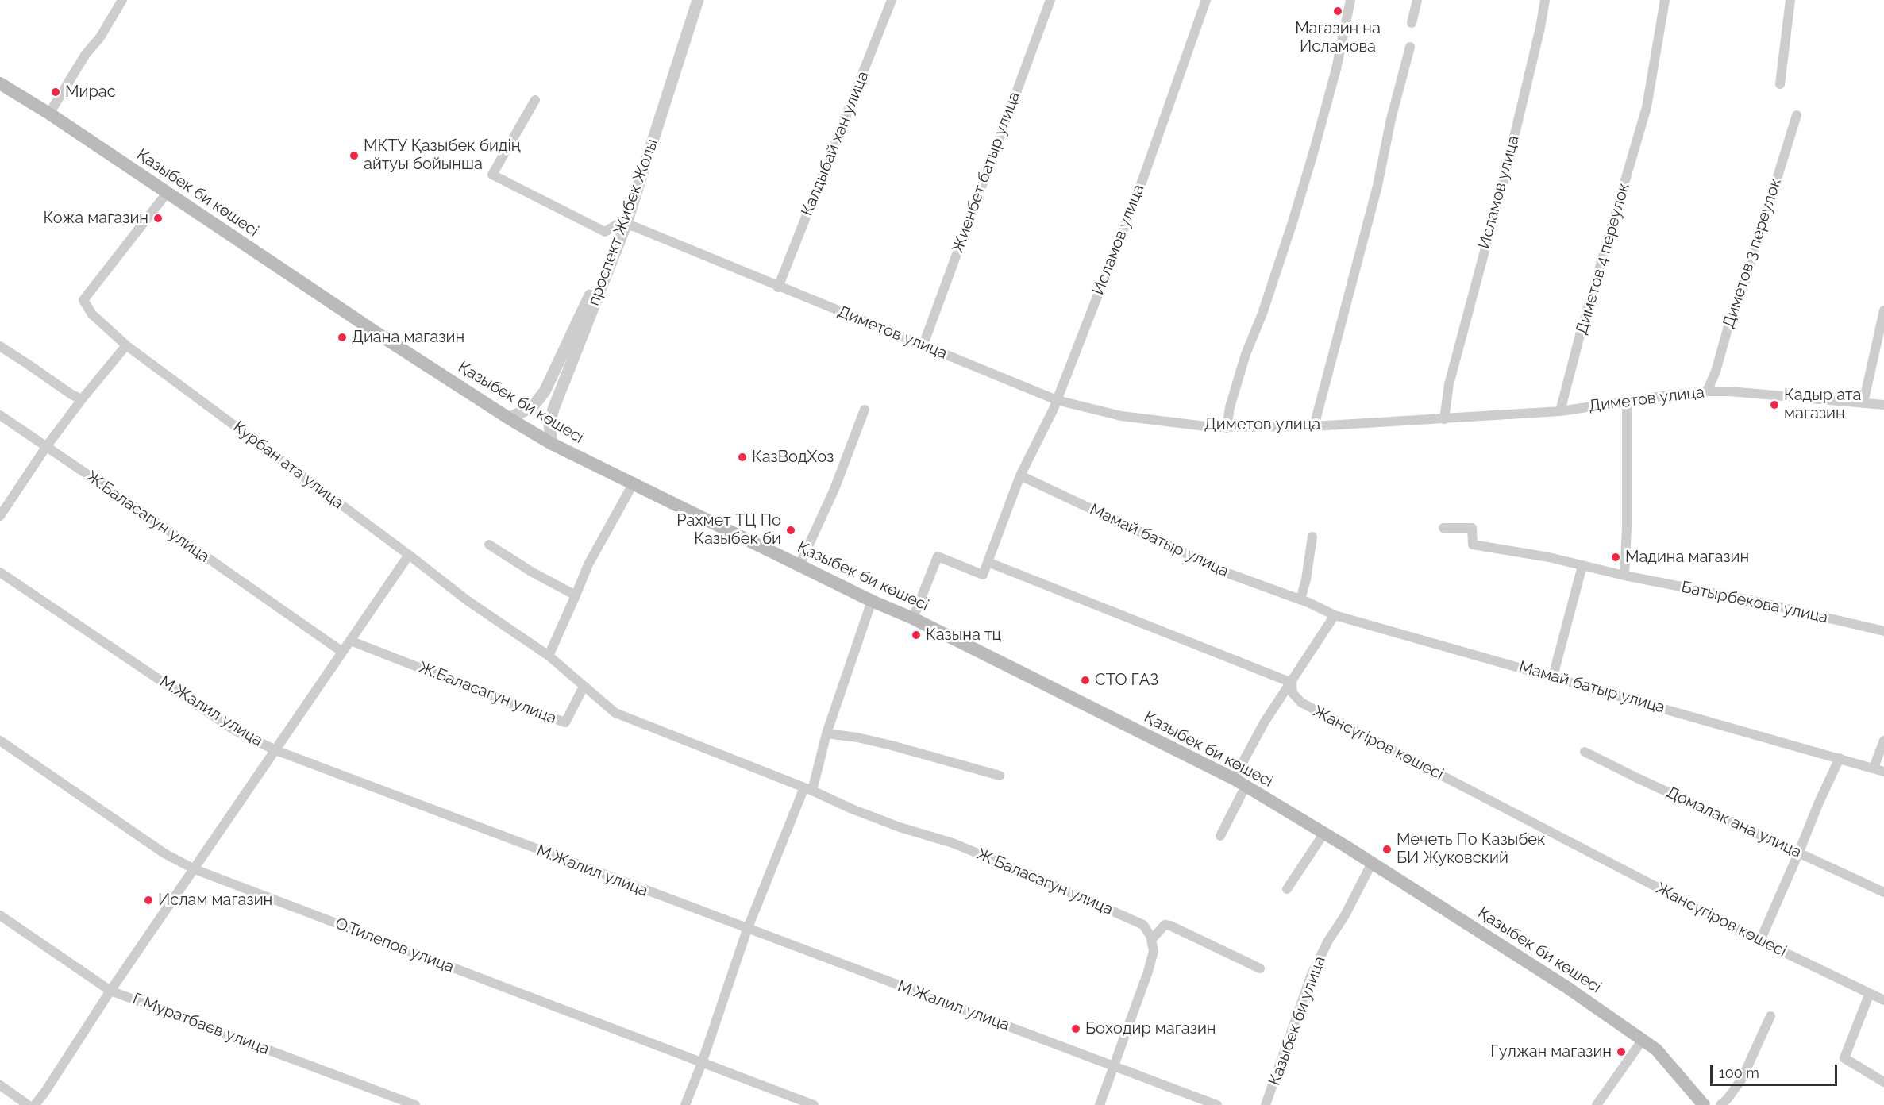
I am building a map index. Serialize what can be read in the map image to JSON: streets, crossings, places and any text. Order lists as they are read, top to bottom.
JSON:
{
  "streets": {
    "main road": ["Қазыбек би көшесі"],
    "street": [
      "Калдыбай хан улица",
      "Жиенбет батыр улица",
      "Исламов улица",
      "проспект Жибек Жолы",
      "Диметов 3 переулок",
      "Диметов 4 переулок",
      "Диметов улица",
      "Курбан ата улица",
      "Ж.Баласагун улица",
      "Мамай батыр улица",
      "Батырбекова улица",
      "М.Жалил улица",
      "Жансүгіров көшесі",
      "Домалак ана улица",
      "О.Тилепов улица",
      "Казыбек би улица",
      "Г.Муратбаев улица"
    ]
  },
  "crossings": [
    ["Калдыбай хан улица", "Диметов улица"],
    ["Жиенбет батыр улица", "Диметов улица"],
    ["Исламов улица", "Диметов улица"],
    ["Исламов улица", "Мамай батыр улица"],
    ["Қазыбек би көшесі", "проспект Жибек Жолы"],
    ["Қазыбек би көшесі", "Казыбек би улица"],
    ["проспект Жибек Жолы", "Диметов улица"],
    ["Диметов 3 переулок", "Диметов улица"],
    ["Диметов 4 переулок", "Диметов улица"],
    ["Курбан ата улица", "Ж.Баласагун улица"]
  ],
  "places": [
    "Магазин на Исламова",
    "Мирас",
    "МКТУ Қазыбек бидің айтуы бойынша",
    "Кожа магазин",
    "Диана магазин",
    "Кадыр ата магазин",
    "КазВодХоз",
    "Рахмет ТЦ По Казыбек би",
    "Мадина магазин",
    "Казына тц",
    "СТО ГАЗ",
    "Мечеть По Казыбек БИ Жуковский",
    "Ислам магазин",
    "Боходир магазин",
    "Гулжан магазин"
  ],
  "scale_bar": "100 m"
}
